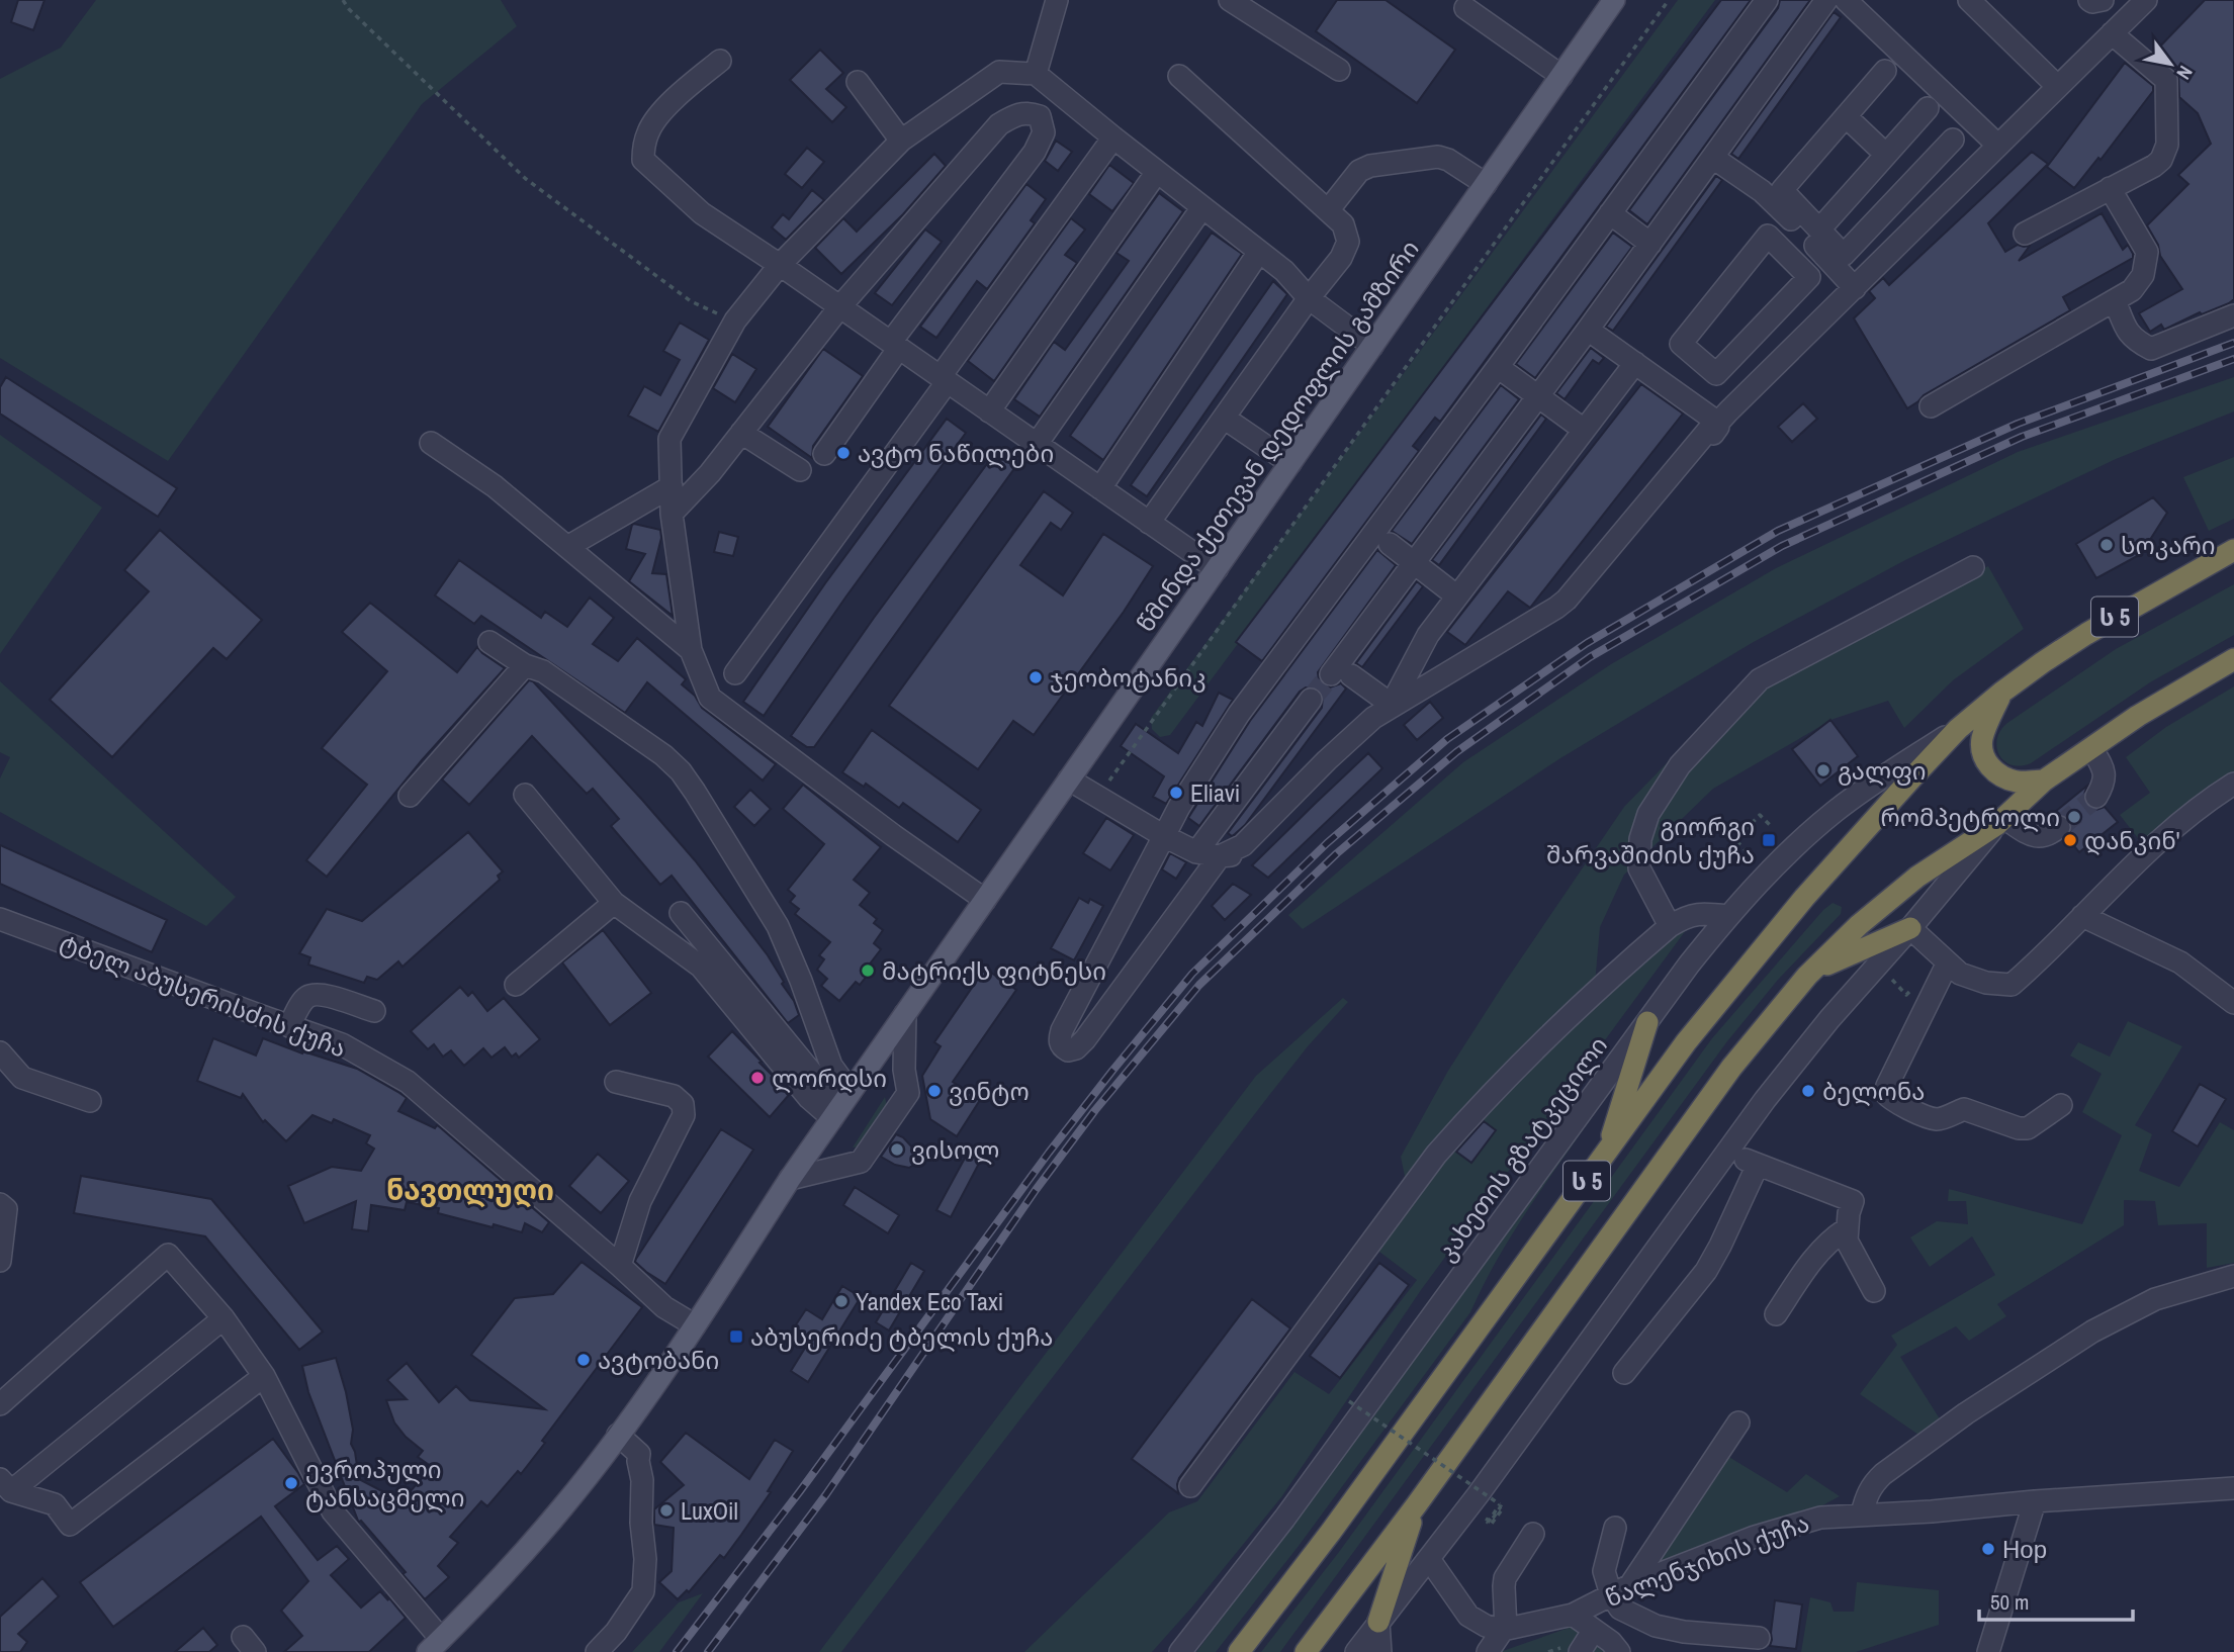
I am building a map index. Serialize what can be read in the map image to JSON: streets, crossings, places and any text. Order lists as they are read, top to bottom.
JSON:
{
  "streets": {
    "highway": ["ს 5", "კახეთის გზატკეცილი"],
    "main road": ["წმინდა ქეთევან დედოფლის გამზირი"],
    "street": ["ტბელ აბუსერისძის ქუჩა", "წალენჯიხის ქუჩა"]
  },
  "crossings": [
    ["წმინდა ქეთევან დედოფლის გამზირი", "ტბელ აბუსერისძის ქუჩა"]
  ],
  "districts": ["ნავთლუღი"],
  "places": {
    "other": [
      "ავტო ნაწილები",
      "სოკარი",
      "ჯეობოტანიკ",
      "გალფი",
      "Eliavi",
      "რომპეტროლი",
      "დანკინ'",
      "მატრიქს ფიტნესი",
      "ლორდსი",
      "ვინტო",
      "ბელონა",
      "ვისოლ",
      "Yandex Eco Taxi",
      "ავტობანი",
      "ევროპული ტანსაცმელი",
      "LuxOil",
      "Нор"
    ],
    "transit": ["გიორგი შარვაშიძის ქუჩა", "აბუსერიძე ტბელის ქუჩა"]
  },
  "scale_bar": "50 m",
  "north": "bottom right"
}
